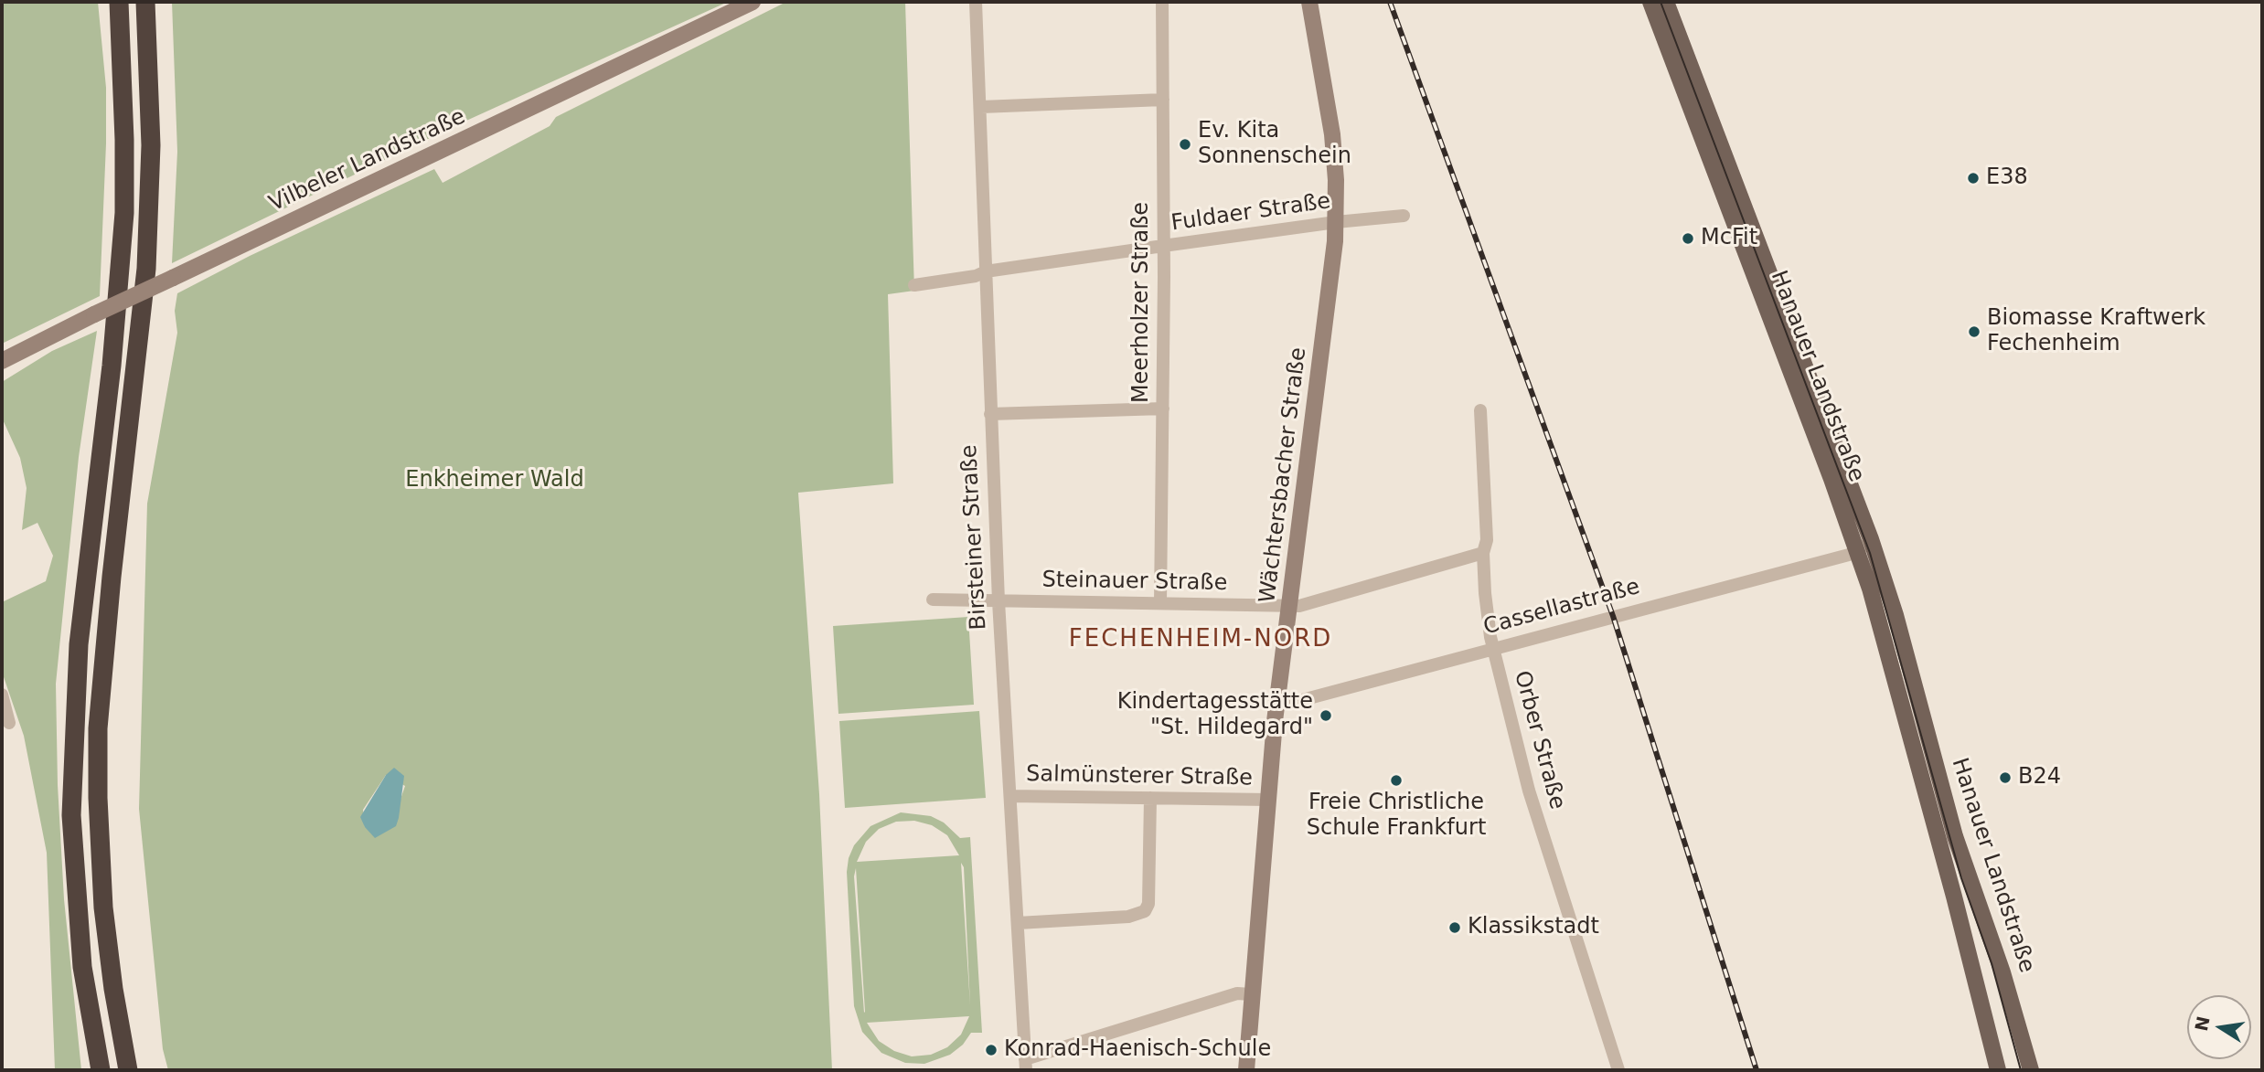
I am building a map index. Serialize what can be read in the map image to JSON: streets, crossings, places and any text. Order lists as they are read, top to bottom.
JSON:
{
  "streets": {
    "main road": ["Hanauer Landstraße"],
    "street": [
      "Vilbeler Landstraße",
      "Fuldaer Straße",
      "Meerholzer Straße",
      "Wächtersbacher Straße",
      "Birsteiner Straße",
      "Steinauer Straße",
      "Cassellastraße",
      "Orber Straße",
      "Salmünsterer Straße"
    ]
  },
  "crossings": [
    ["Fuldaer Straße", "Meerholzer Straße"],
    ["Fuldaer Straße", "Wächtersbacher Straße"],
    ["Fuldaer Straße", "Birsteiner Straße"],
    ["Meerholzer Straße", "Steinauer Straße"],
    ["Hanauer Landstraße", "Cassellastraße"],
    ["Wächtersbacher Straße", "Steinauer Straße"],
    ["Wächtersbacher Straße", "Cassellastraße"],
    ["Wächtersbacher Straße", "Salmünsterer Straße"],
    ["Birsteiner Straße", "Steinauer Straße"],
    ["Birsteiner Straße", "Salmünsterer Straße"],
    ["Steinauer Straße", "Orber Straße"],
    ["Cassellastraße", "Orber Straße"]
  ],
  "districts": ["FECHENHEIM-NORD"],
  "parks": ["Enkheimer Wald"],
  "places": [
    "Ev. Kita Sonnenschein",
    "E38",
    "McFit",
    "Biomasse Kraftwerk Fechenheim",
    "Kindertagesstätte \"St. Hildegard\"",
    "B24",
    "Freie Christliche Schule Frankfurt",
    "Klassikstadt",
    "Konrad-Haenisch-Schule"
  ],
  "north": "left"
}
